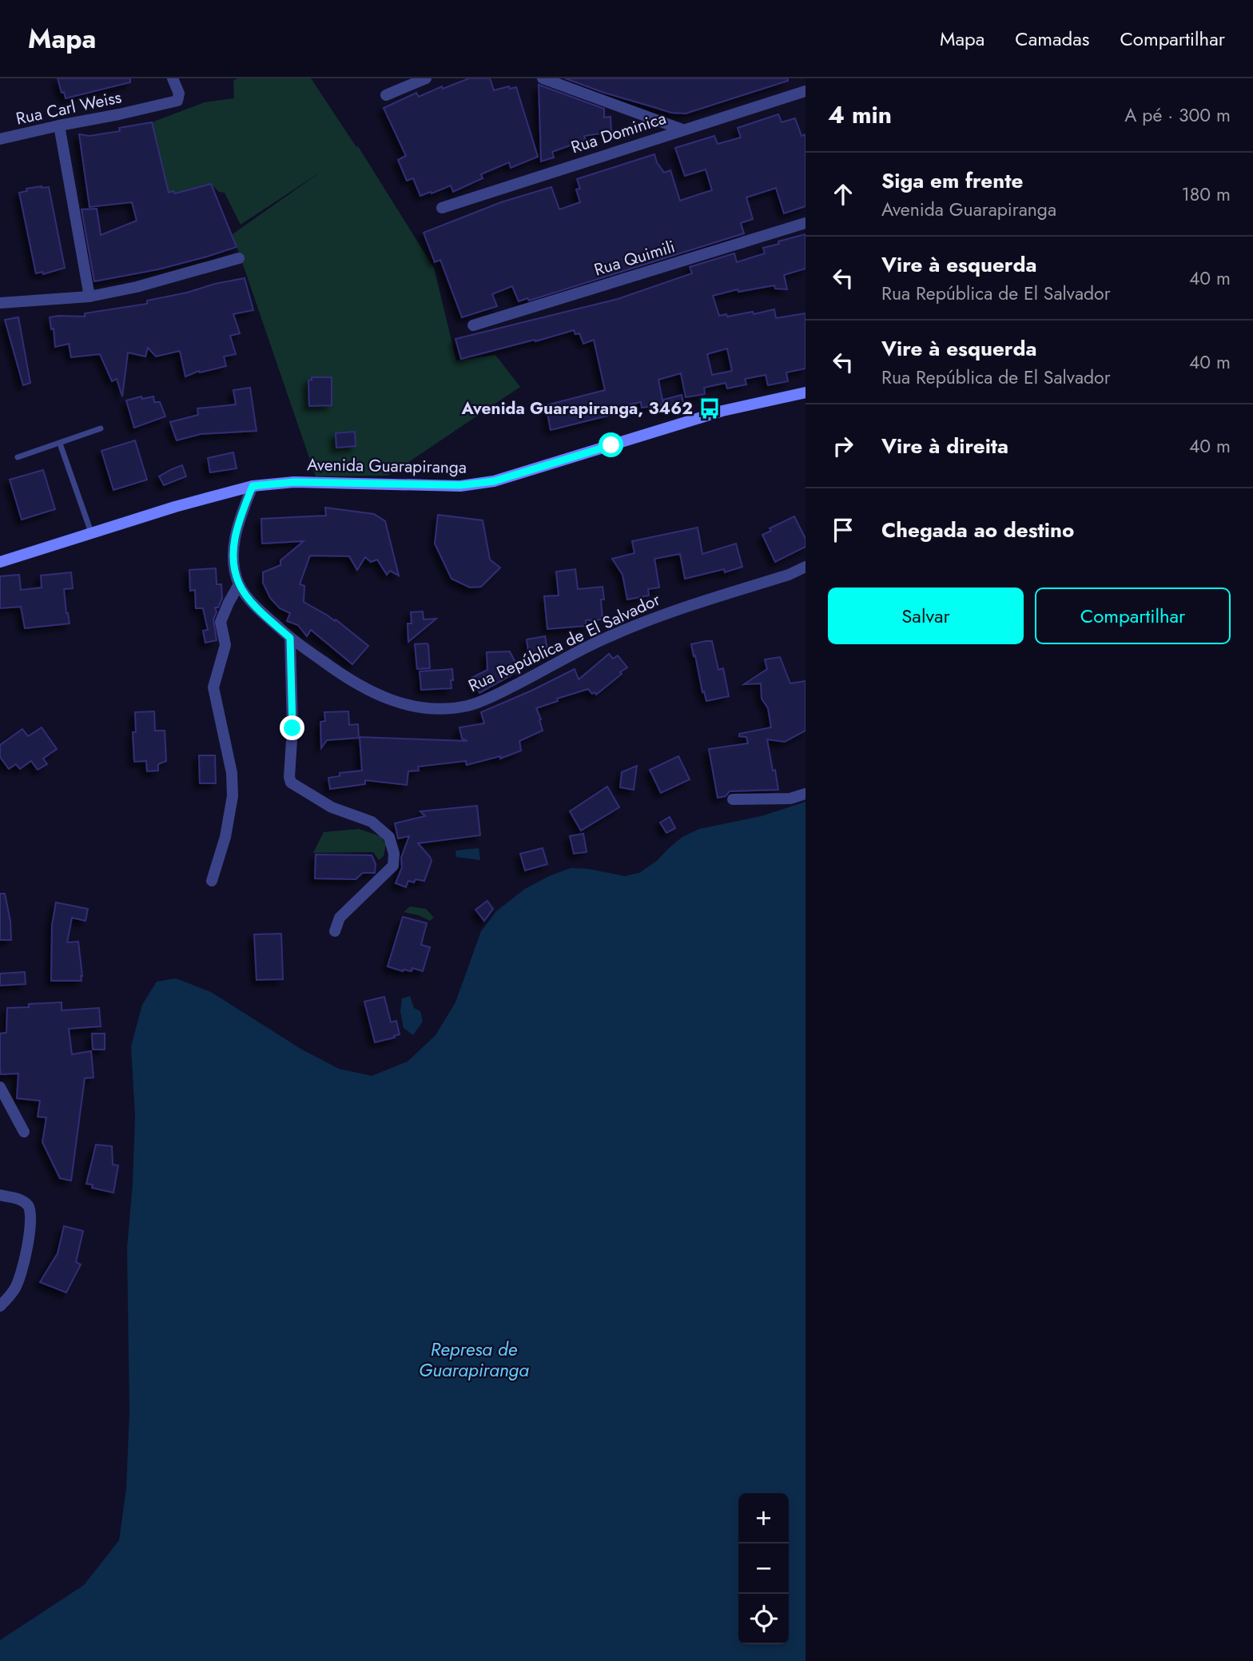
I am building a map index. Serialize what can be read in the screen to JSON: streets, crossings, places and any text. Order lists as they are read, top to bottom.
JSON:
{
  "streets": {
    "main road": ["Avenida Guarapiranga"],
    "street": [
      "Rua Carl Weiss",
      "Rua Dominica",
      "Rua Quimili",
      "Rua República de El Salvador"
    ]
  },
  "crossings": [
    ["Avenida Guarapiranga", "Rua República de El Salvador"]
  ],
  "water": ["Represa de Guarapiranga"],
  "places": {
    "bus stop": ["Avenida Guarapiranga, 3462"]
  },
  "page": {
    "header": "Mapa",
    "nav": ["Mapa", "Camadas", "Compartilhar"],
    "heading": ["4 min", "A pé · 300 m"],
    "list": [
      ["Siga em frente", "Avenida Guarapiranga", "180 m"],
      ["Vire à esquerda", "Rua República de El Salvador", "40 m"],
      ["Vire à esquerda", "Rua República de El Salvador", "40 m"],
      ["Vire à direita", "40 m"],
      "Chegada ao destino"
    ],
    "buttons": ["Salvar", "Compartilhar"],
    "map_buttons": ["+", "−"]
  }
}
